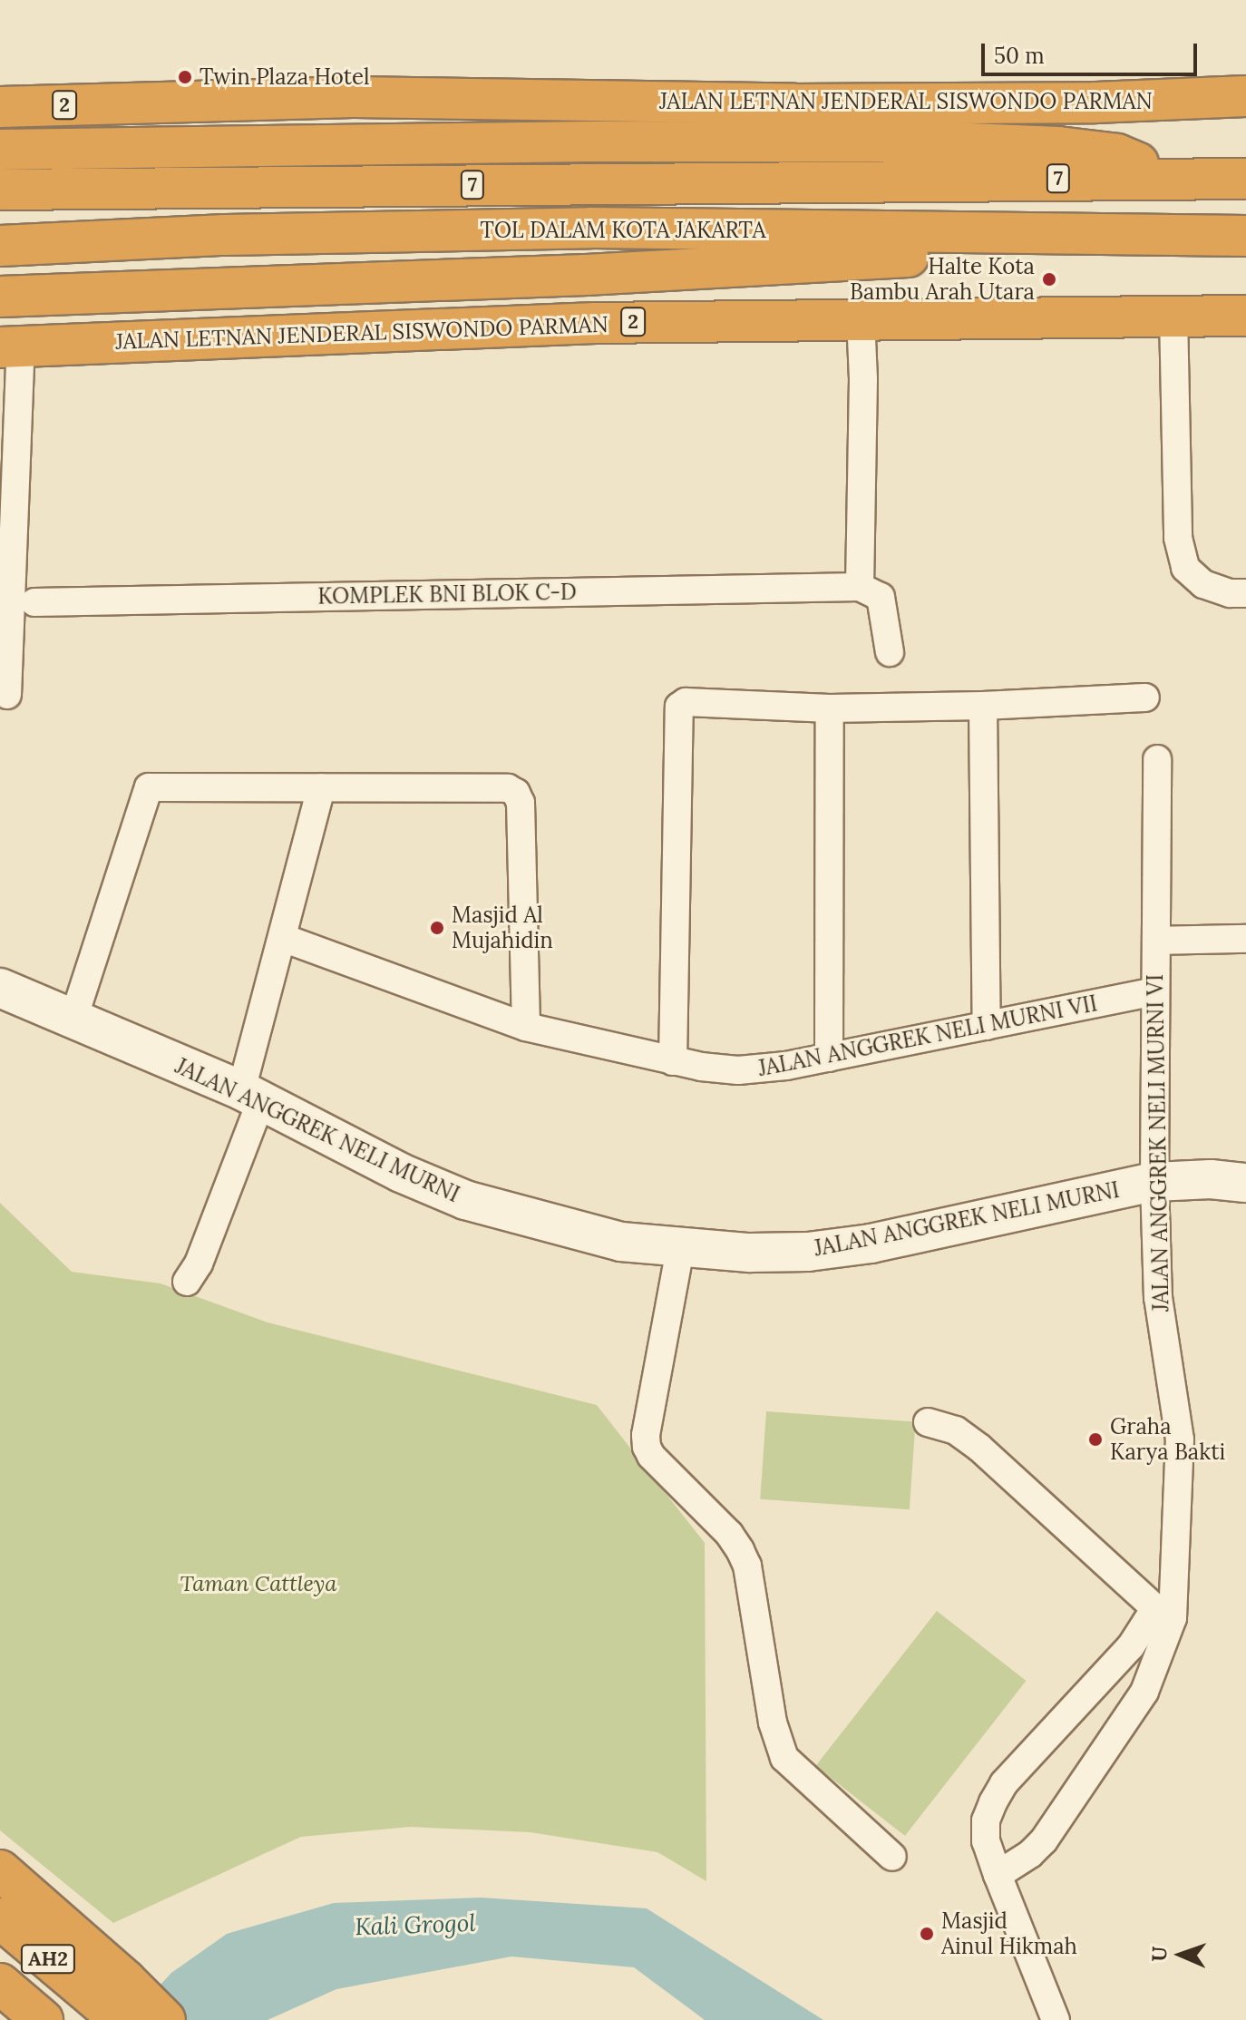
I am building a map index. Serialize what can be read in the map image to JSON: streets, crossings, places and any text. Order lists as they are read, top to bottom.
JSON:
{
  "streets": {
    "highway": [
      "JALAN LETNAN JENDERAL SISWONDO PARMAN",
      "2",
      "7",
      "TOL DALAM KOTA JAKARTA",
      "AH2"
    ],
    "street": [
      "KOMPLEK BNI BLOK C-D",
      "JALAN ANGGREK NELI MURNI VII",
      "JALAN ANGGREK NELI MURNI",
      "JALAN ANGGREK NELI MURNI VI"
    ]
  },
  "crossings": [
    ["JALAN ANGGREK NELI MURNI VII", "JALAN ANGGREK NELI MURNI VI"],
    ["JALAN ANGGREK NELI MURNI", "JALAN ANGGREK NELI MURNI VI"]
  ],
  "water": ["Kali Grogol"],
  "parks": ["Taman Cattleya"],
  "places": [
    "Twin Plaza Hotel",
    "Halte Kota Bambu Arah Utara",
    "Masjid Al Mujahidin",
    "Graha Karya Bakti",
    "Masjid Ainul Hikmah"
  ],
  "scale_bar": "50 m",
  "north": "left"
}
